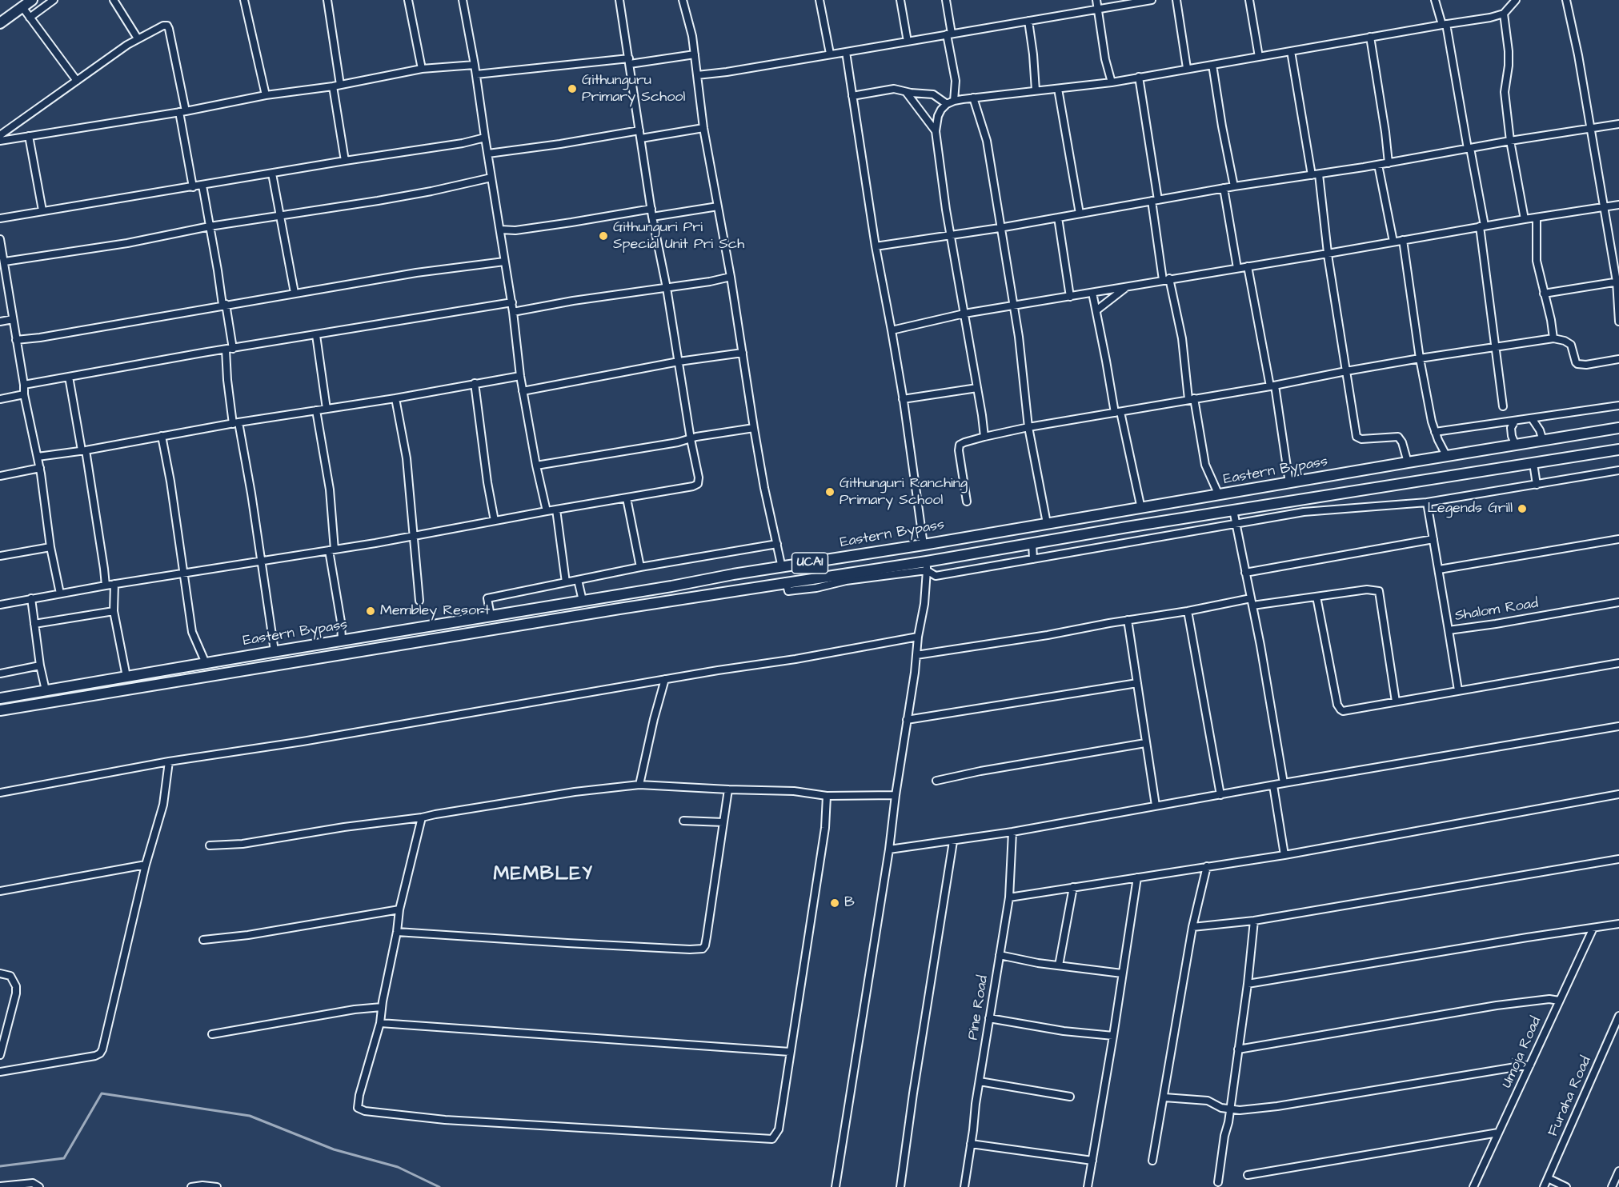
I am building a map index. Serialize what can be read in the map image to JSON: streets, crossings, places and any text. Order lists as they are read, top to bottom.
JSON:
{
  "streets": {
    "main road": ["Eastern Bypass", "UCA1"],
    "street": [
      "Shalom Road",
      "Pine Road",
      "Umoja Road",
      "Furaha Road"
    ]
  },
  "districts": ["MEMBLEY"],
  "places": [
    "Githunguru Primary School",
    "Githunguri Pri Special Unit Pri Sch",
    "Githunguri Ranching Primary School",
    "Legends Grill",
    "Membley Resort",
    "B"
  ]
}
